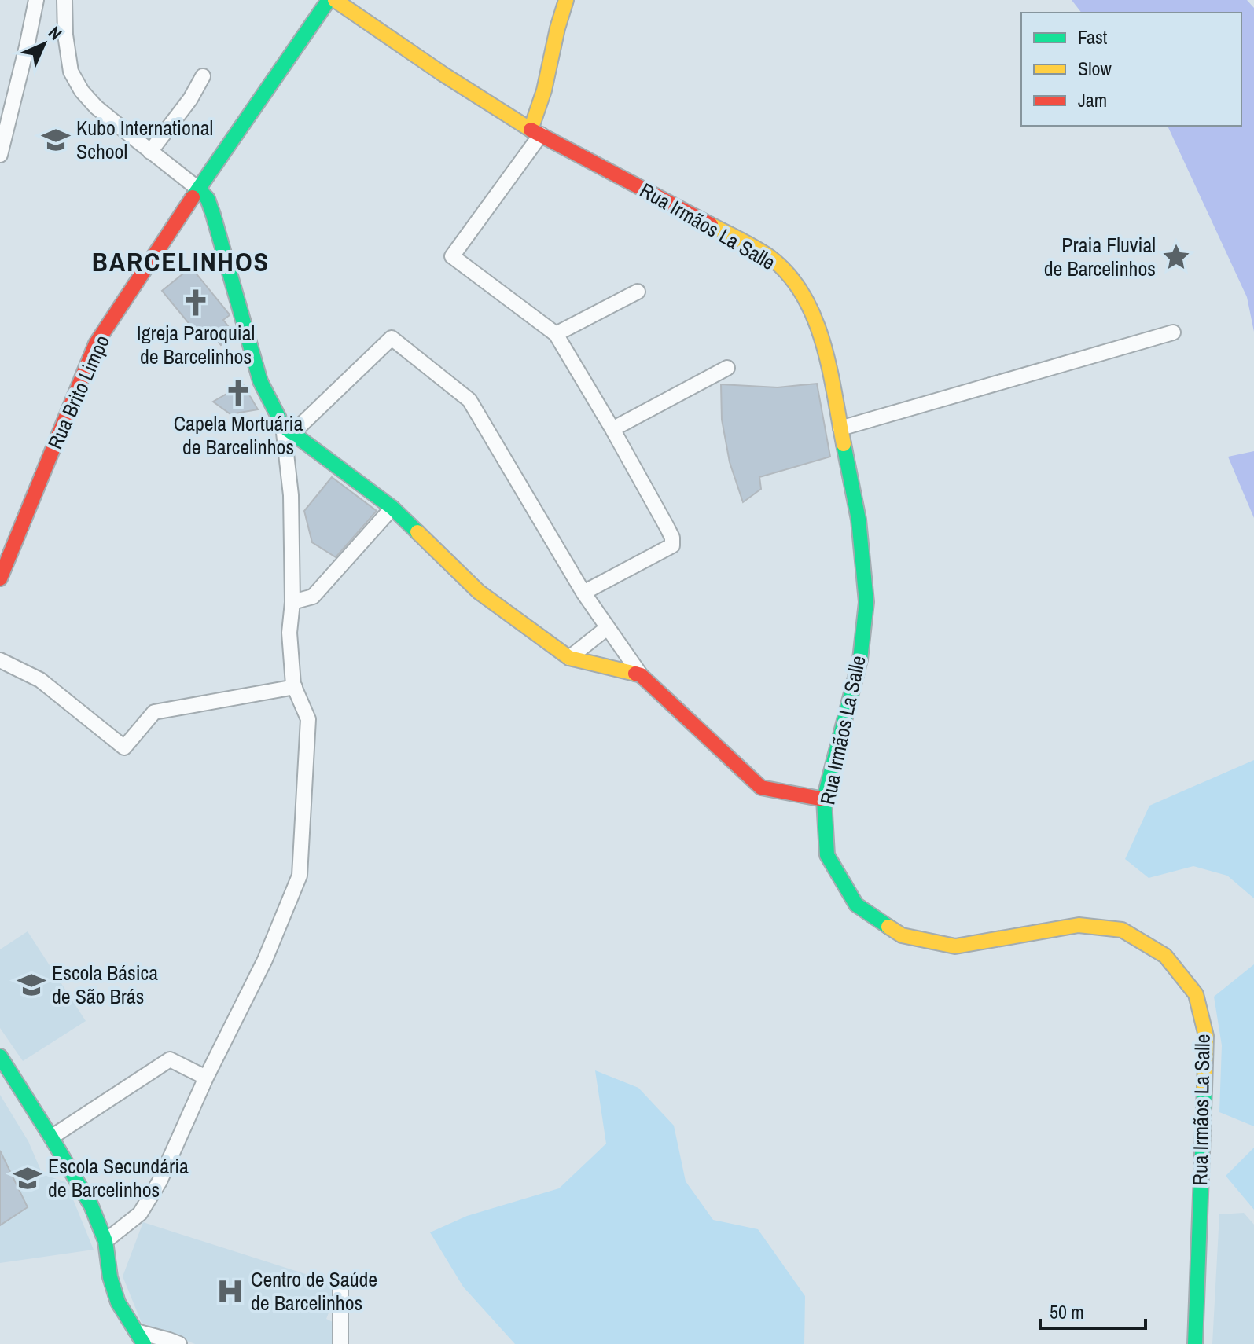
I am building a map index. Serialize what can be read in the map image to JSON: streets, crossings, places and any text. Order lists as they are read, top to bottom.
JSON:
{
  "streets": {
    "main road": ["Rua Irmãos La Salle", "Rua Brito Limpo"]
  },
  "districts": ["BARCELINHOS"],
  "places": {
    "school or university": ["Kubo International School", "Escola Básica de São Brás", "Escola Secundária de Barcelinhos"],
    "place": ["Praia Fluvial de Barcelinhos"],
    "church": ["Igreja Paroquial de Barcelinhos", "Capela Mortuária de Barcelinhos"],
    "hospital": ["Centro de Saúde de Barcelinhos"]
  },
  "legend": ["Fast", "Slow", "Jam"],
  "scale_bar": "50 m",
  "north": "top right"
}
